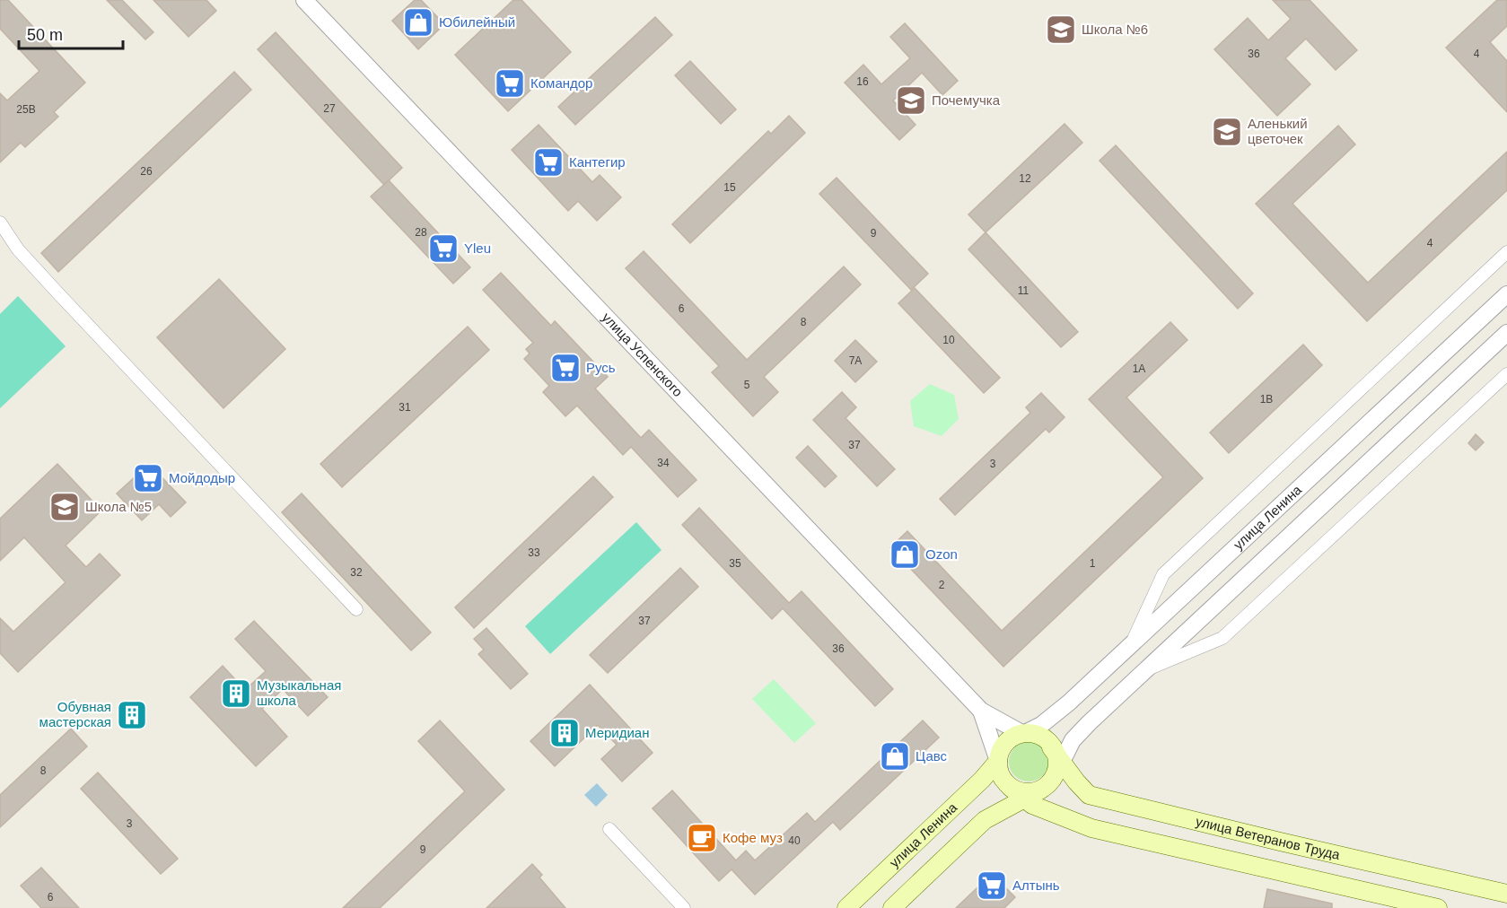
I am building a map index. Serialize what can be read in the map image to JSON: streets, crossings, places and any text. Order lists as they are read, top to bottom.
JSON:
{
  "streets": {
    "main road": ["улица Ленина", "улица Ветеранов Труда"],
    "street": ["улица Успенского"]
  },
  "crossings": [
    ["улица Ленина", "улица Ветеранов Труда"]
  ],
  "places": {
    "shop": ["Юбилейный", "Ozon", "Цавс"],
    "school or university": [
      "Школа №6",
      "Почемучка",
      "Аленький цветочек",
      "Школа №5"
    ],
    "supermarket": [
      "Командор",
      "Кантегир",
      "Yleu",
      "Русь",
      "Мойдодыр",
      "Алтынь"
    ],
    "building": ["Музыкальная школа", "Обувная мастерская", "Меридиан"],
    "cafe": ["Кофе муз"]
  },
  "house_numbers": [
    "36",
    "4",
    "16",
    "27",
    "25В",
    "26",
    "12",
    "15",
    "28",
    "9",
    "4",
    "11",
    "6",
    "8",
    "10",
    "7А",
    "1А",
    "5",
    "1В",
    "31",
    "37",
    "34",
    "3",
    "33",
    "35",
    "1",
    "32",
    "2",
    "37",
    "36",
    "8",
    "3",
    "40",
    "9",
    "6"
  ],
  "scale_bar": "50 m"
}
